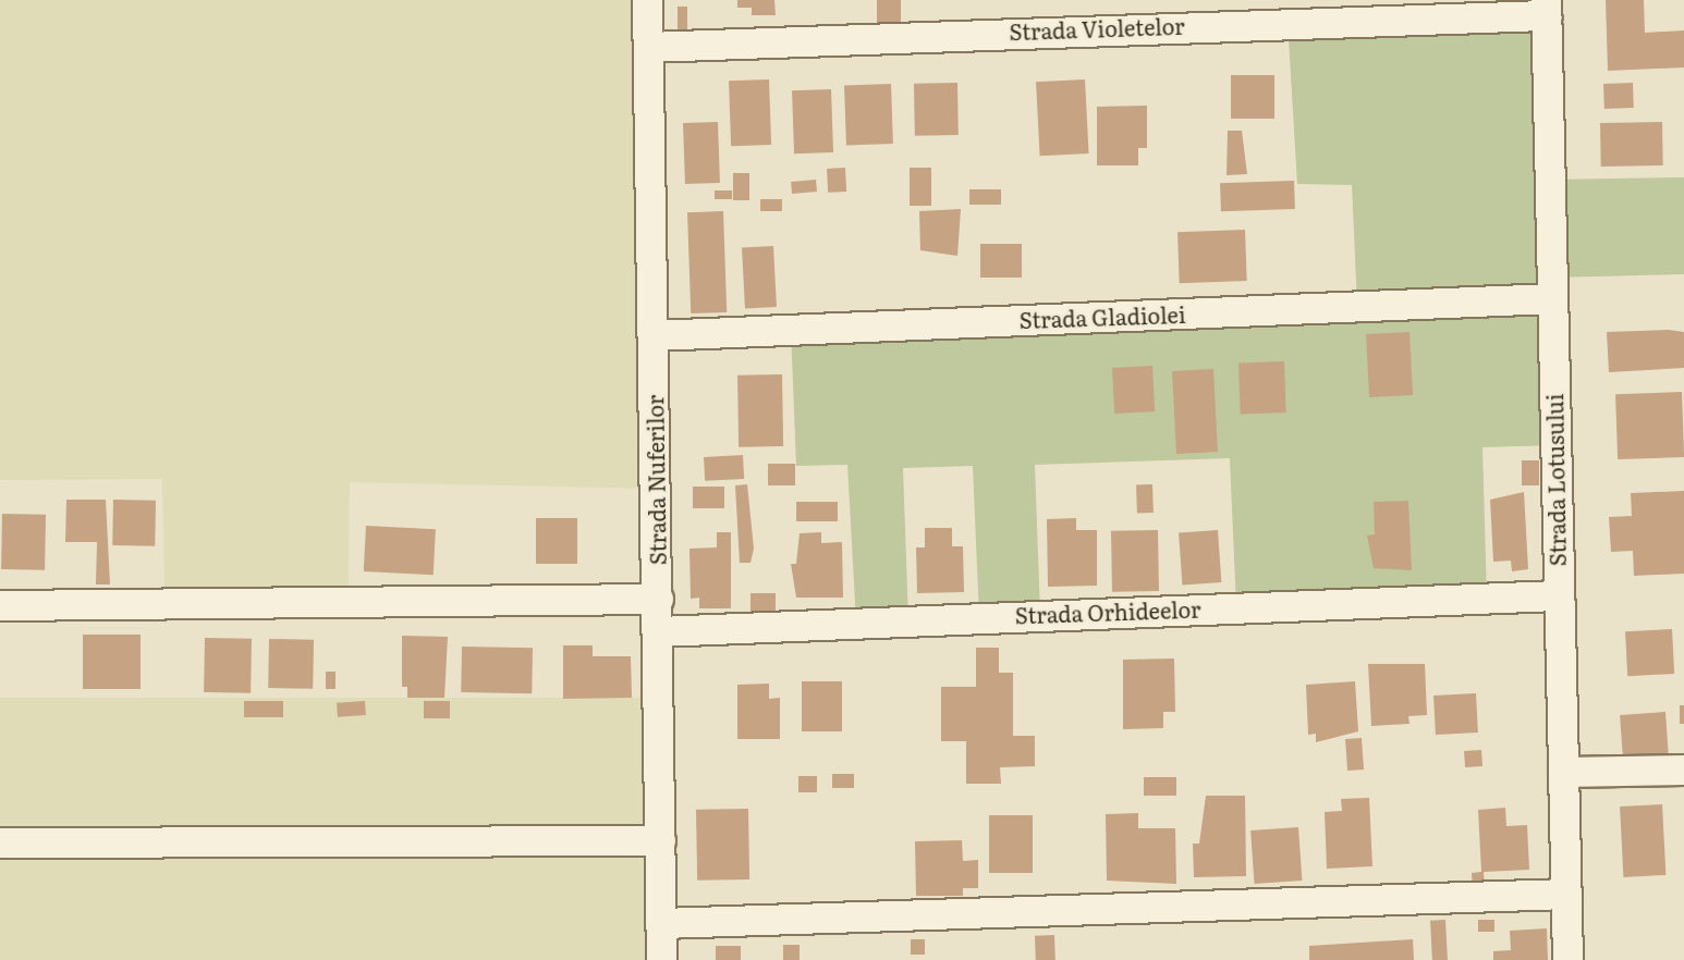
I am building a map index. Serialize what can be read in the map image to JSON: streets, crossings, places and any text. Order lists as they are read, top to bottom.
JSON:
{
  "streets": {
    "street": [
      "Strada Violetelor",
      "Strada Gladiolei",
      "Strada Nuferilor",
      "Strada Lotusului",
      "Strada Orhideelor"
    ]
  },
  "crossings": [
    ["Strada Violetelor", "Strada Nuferilor"],
    ["Strada Violetelor", "Strada Lotusului"],
    ["Strada Gladiolei", "Strada Nuferilor"],
    ["Strada Gladiolei", "Strada Lotusului"],
    ["Strada Nuferilor", "Strada Orhideelor"],
    ["Strada Lotusului", "Strada Orhideelor"]
  ]
}
